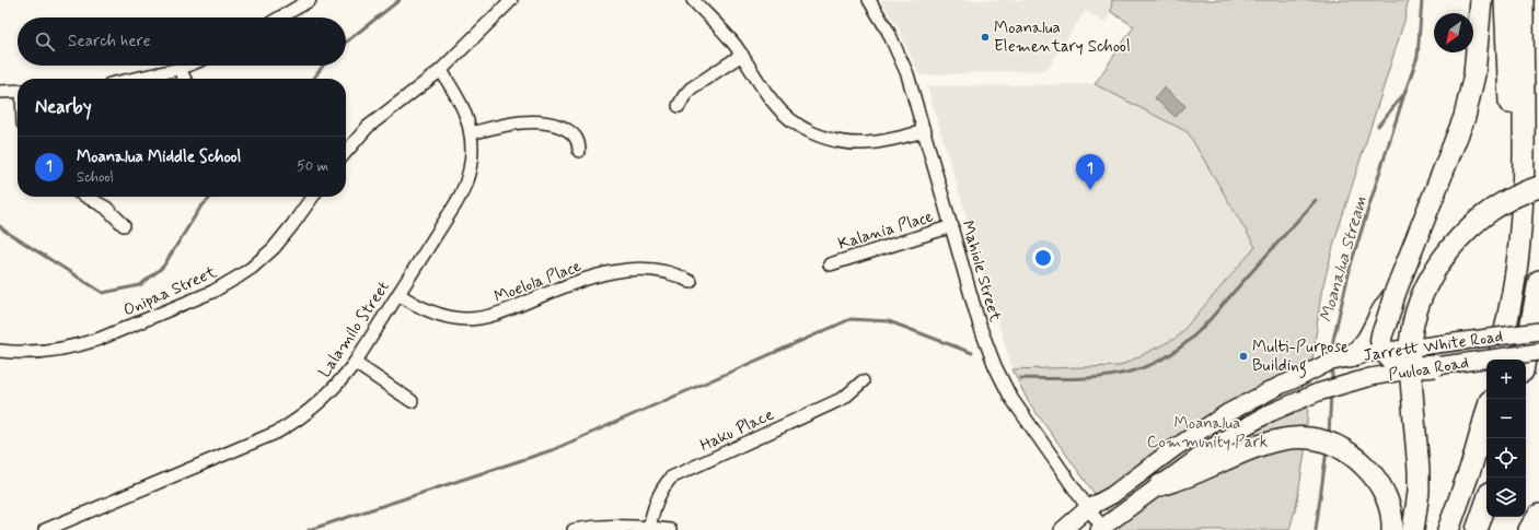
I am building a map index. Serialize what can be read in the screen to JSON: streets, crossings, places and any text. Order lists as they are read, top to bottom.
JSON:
{
  "streets": {
    "street": [
      "Kalania Place",
      "Mahiole Street",
      "Moelola Place",
      "Onipaa Street",
      "Lalamilo Street",
      "Jarrett White Road",
      "Puuloa Road",
      "Haku Place"
    ]
  },
  "crossings": [
    ["Kalania Place", "Mahiole Street"],
    ["Mahiole Street", "Jarrett White Road"],
    ["Moelola Place", "Lalamilo Street"],
    ["Jarrett White Road", "Puuloa Road"]
  ],
  "water": ["Moanalua Stream"],
  "parks": ["Moanalua Community Park"],
  "places": ["Moanalua Elementary School", "Multi-Purpose Building"],
  "north": "bottom left",
  "page": {
    "search": "Search here",
    "heading": "Nearby",
    "list": [
      {
        "mark": "1",
        "name": "Moanalua Middle School",
        "note": "School",
        "value": "50 m"
      }
    ],
    "pins": "1",
    "map_buttons": ["+", "−"]
  }
}
